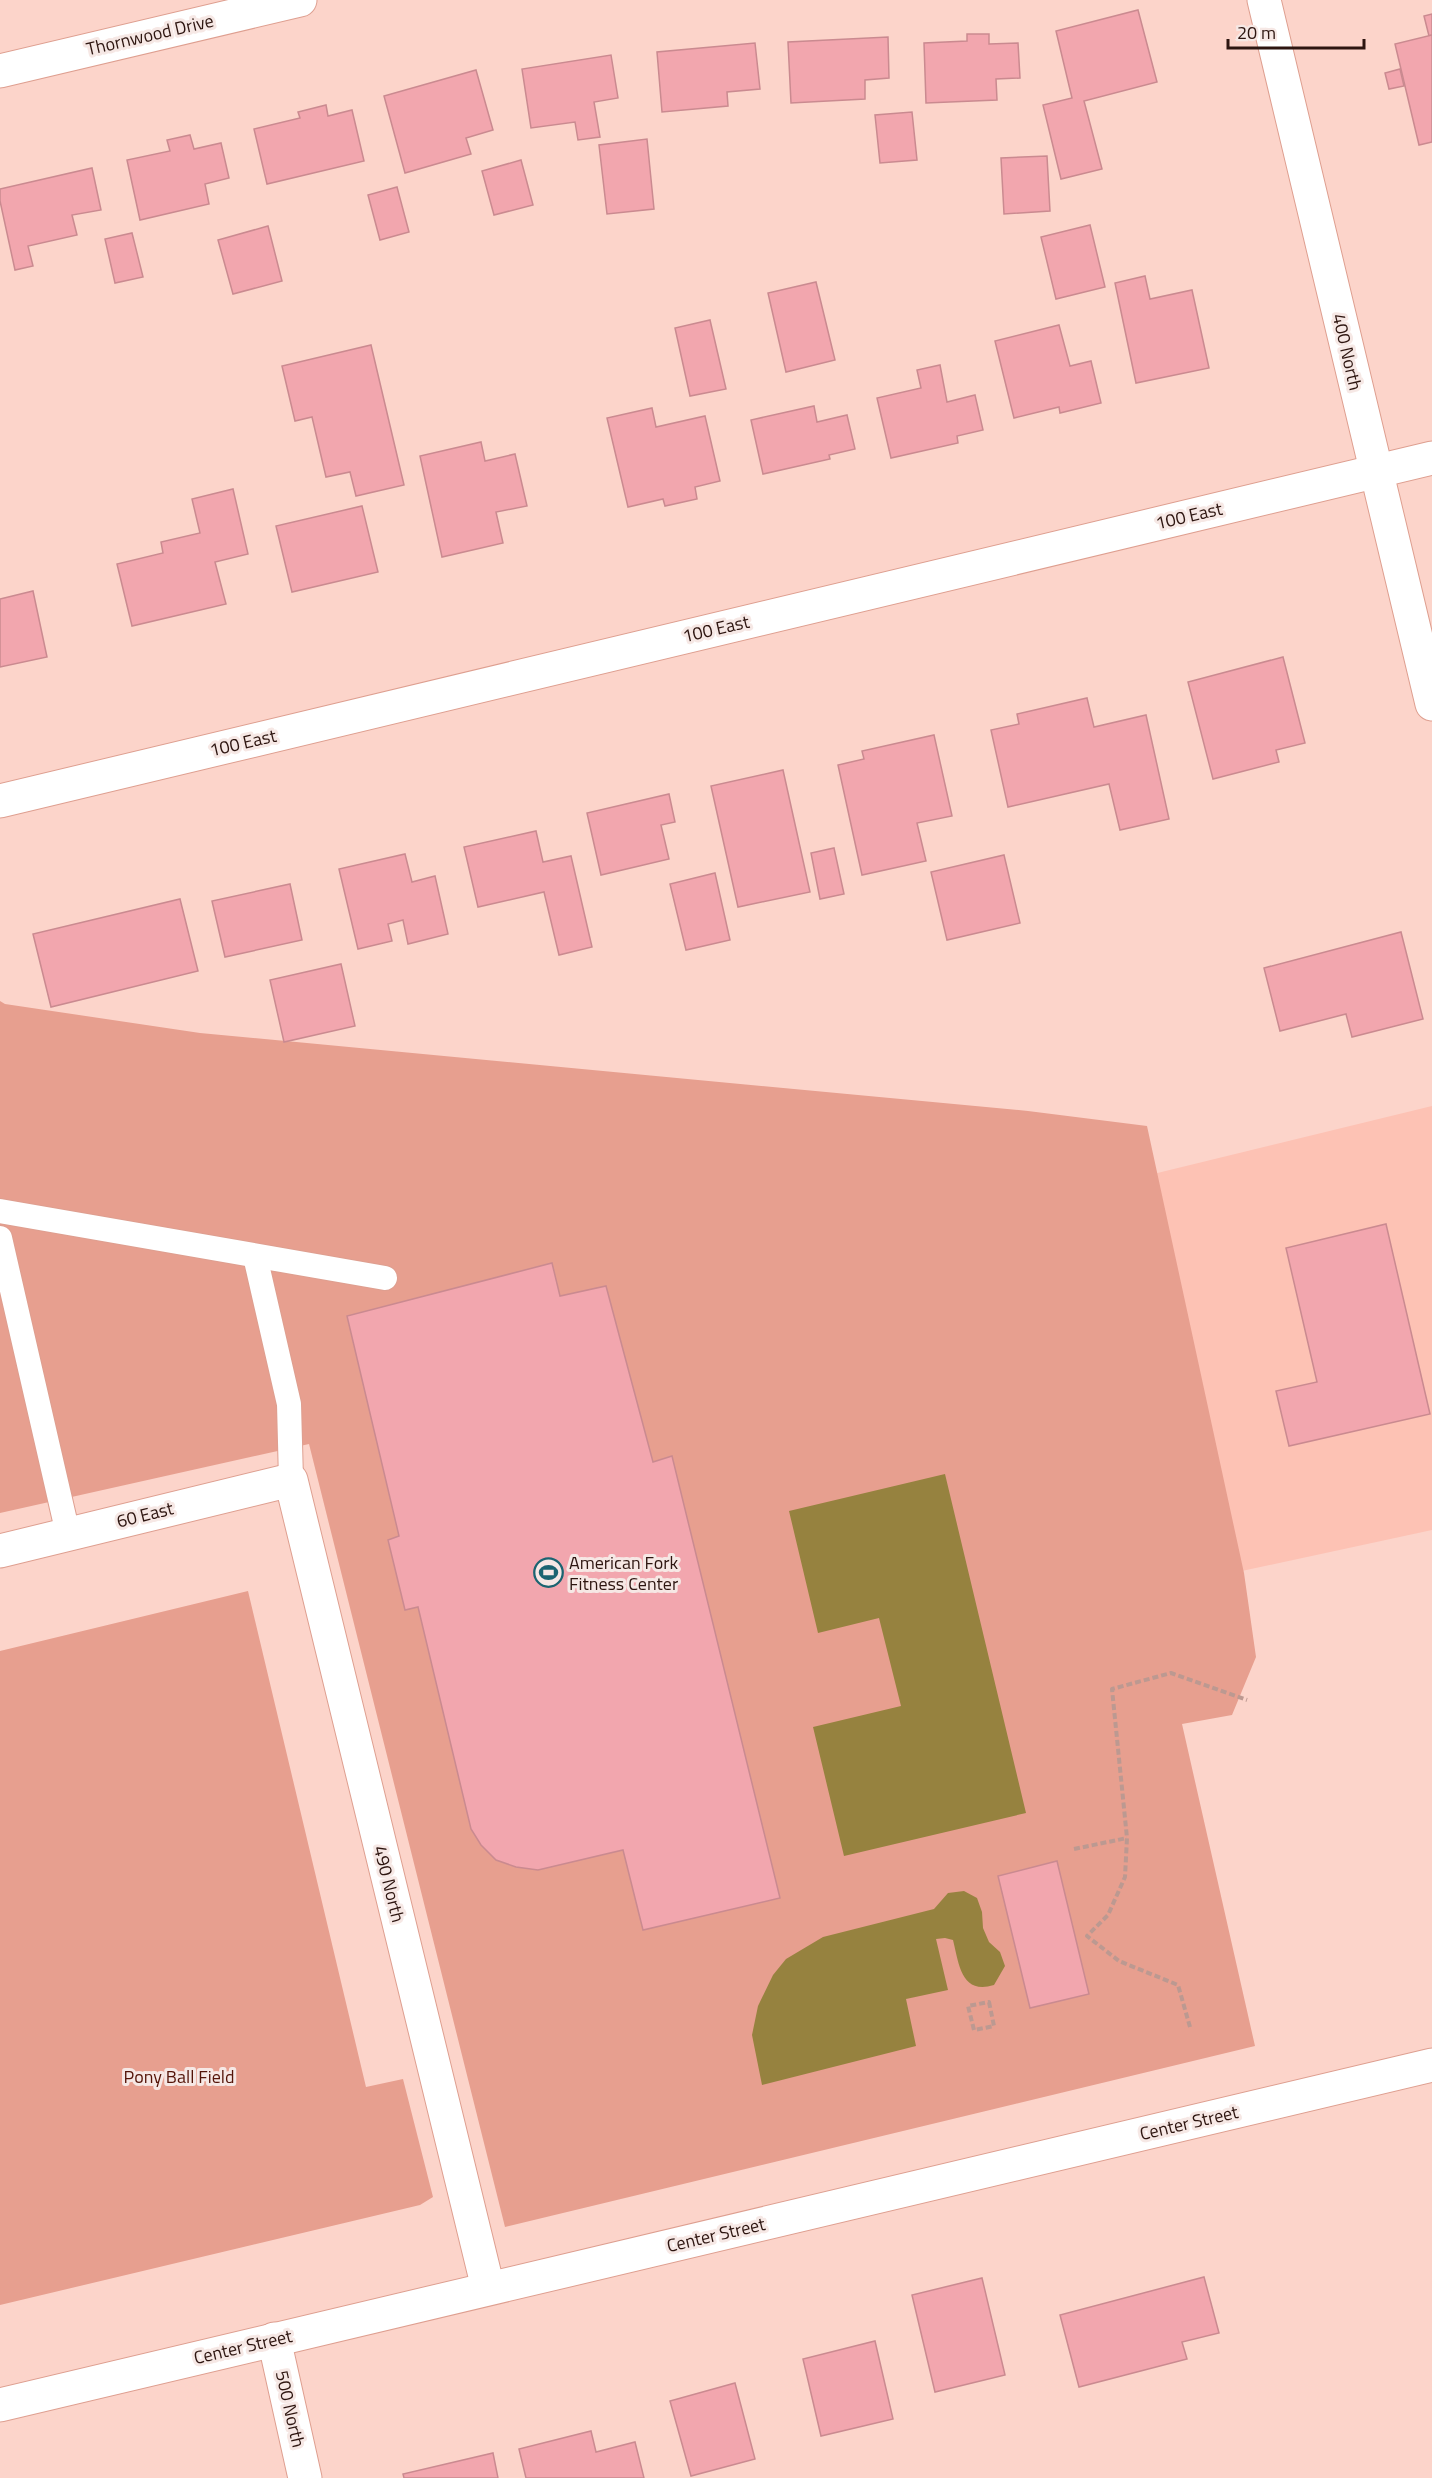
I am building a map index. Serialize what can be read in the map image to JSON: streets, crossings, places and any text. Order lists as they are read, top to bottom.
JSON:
{
  "streets": {
    "street": [
      "Thornwood Drive",
      "400 North",
      "100 East",
      "60 East",
      "490 North",
      "Center Street",
      "500 North"
    ]
  },
  "crossings": [
    ["400 North", "100 East"],
    ["60 East", "490 North"],
    ["490 North", "Center Street"],
    ["Center Street", "500 North"]
  ],
  "parks": ["Pony Ball Field"],
  "places": {
    "sports": ["American Fork Fitness Center"]
  },
  "scale_bar": "20 m"
}
